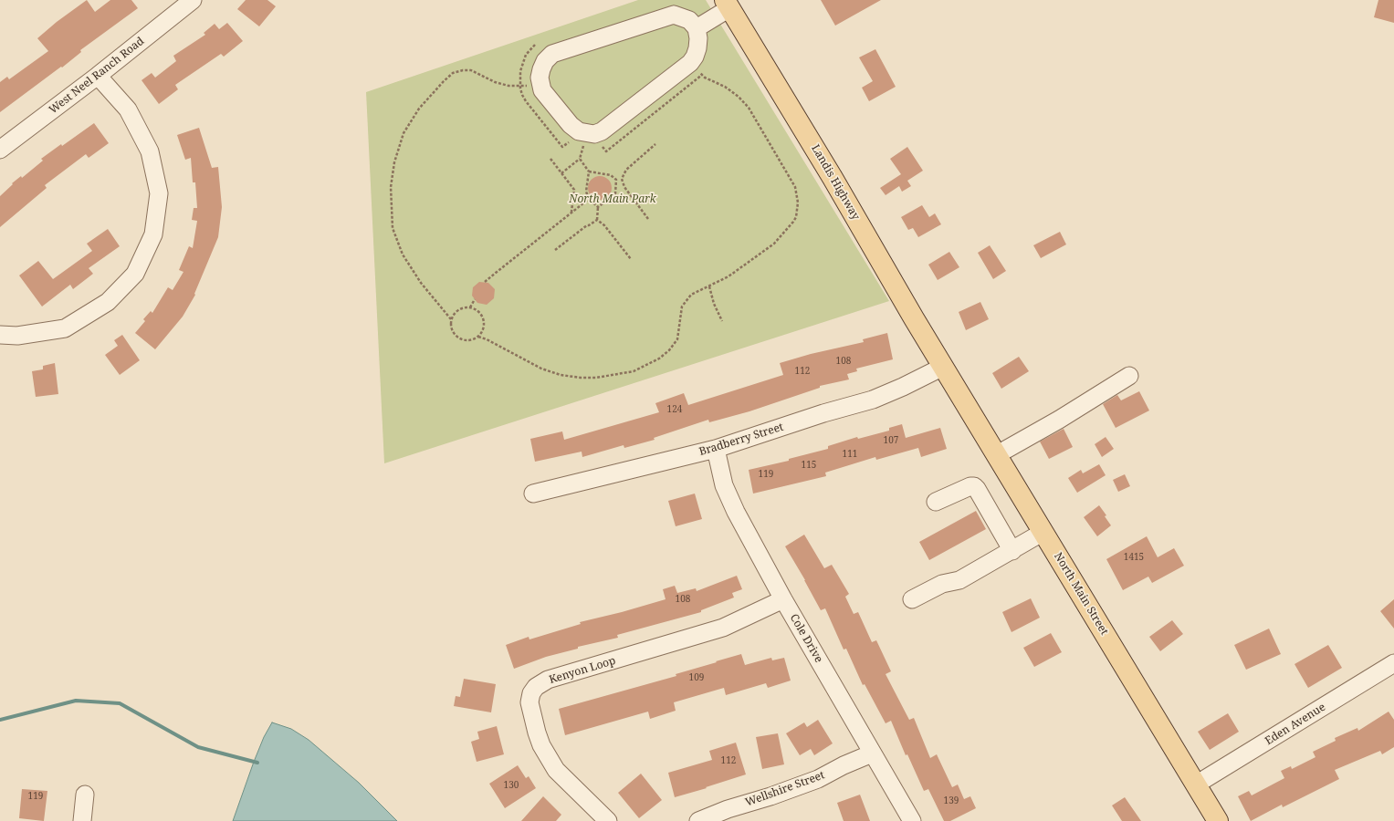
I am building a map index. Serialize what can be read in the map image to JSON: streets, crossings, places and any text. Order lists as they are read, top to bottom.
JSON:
{
  "streets": {
    "main road": ["Landis Highway", "North Main Street"],
    "street": [
      "West Neel Ranch Road",
      "Bradberry Street",
      "Cole Drive",
      "Kenyon Loop",
      "Eden Avenue",
      "Wellshire Street"
    ]
  },
  "crossings": [
    ["Landis Highway", "Bradberry Street"],
    ["Landis Highway", "North Main Street"],
    ["Bradberry Street", "North Main Street"],
    ["Bradberry Street", "Cole Drive"],
    ["North Main Street", "Eden Avenue"],
    ["Cole Drive", "Kenyon Loop"],
    ["Cole Drive", "Wellshire Street"]
  ],
  "parks": ["North Main Park"],
  "house_numbers": [
    "108",
    "112",
    "124",
    "107",
    "111",
    "115",
    "119",
    "1415",
    "108",
    "109",
    "112",
    "130",
    "119",
    "139"
  ]
}
